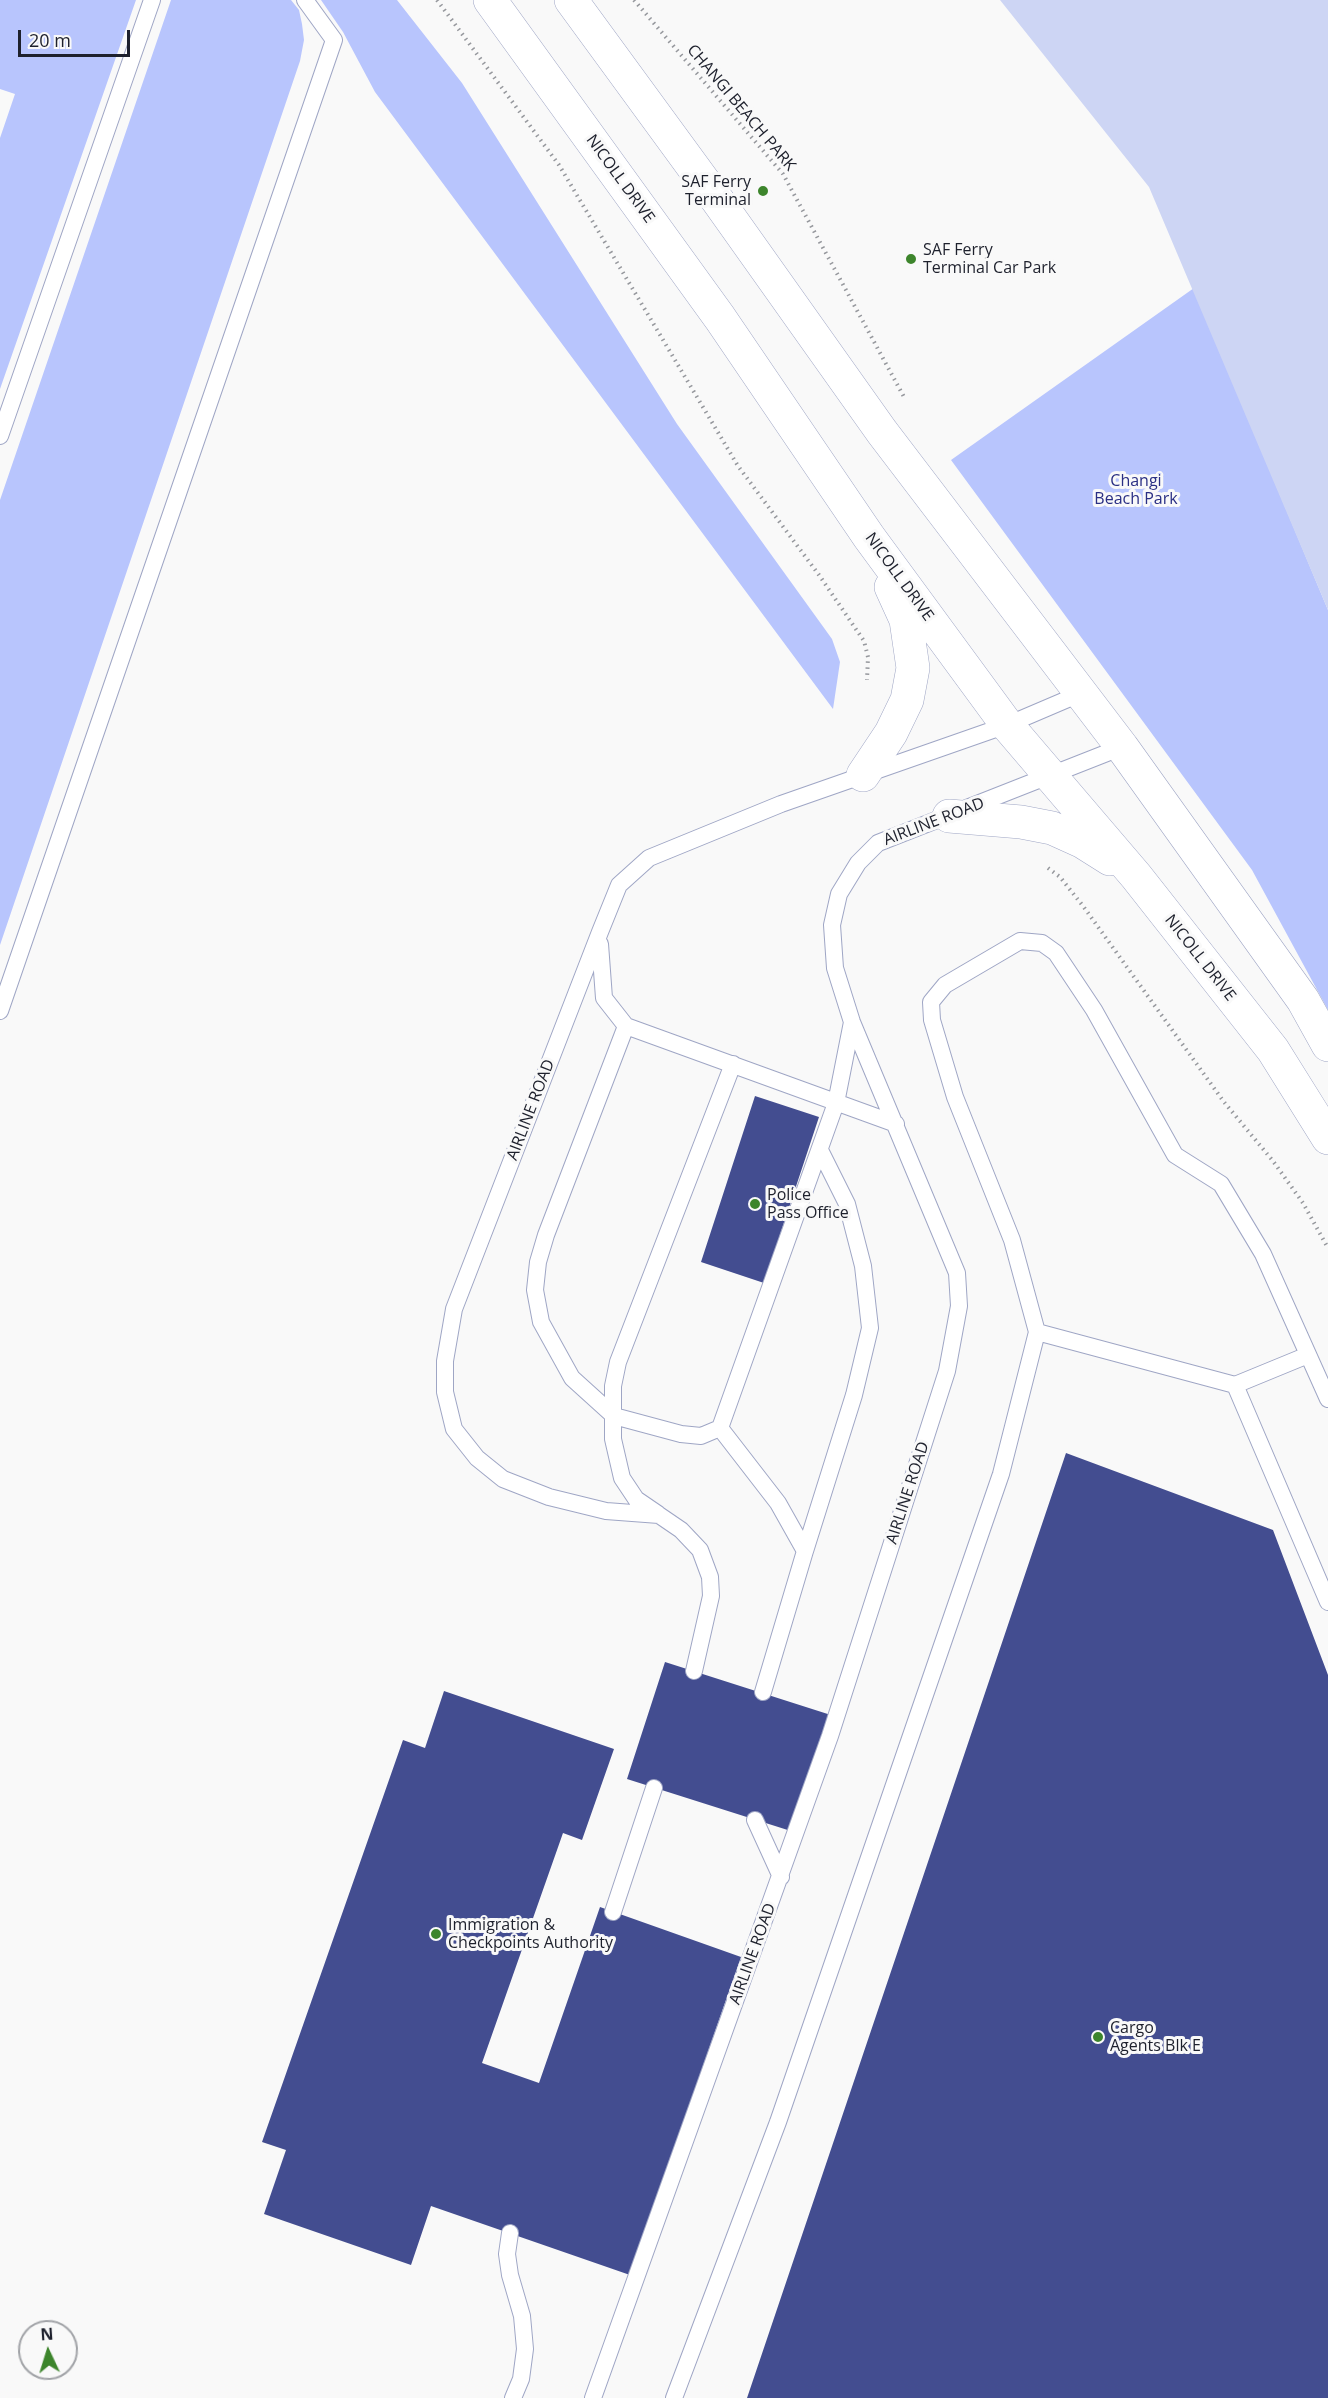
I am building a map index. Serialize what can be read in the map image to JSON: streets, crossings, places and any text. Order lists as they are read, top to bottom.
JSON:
{
  "streets": {
    "main road": ["NICOLL DRIVE"],
    "lane": ["AIRLINE ROAD"],
    "path": ["CHANGI BEACH PARK"]
  },
  "crossings": [
    ["NICOLL DRIVE", "AIRLINE ROAD"]
  ],
  "parks": ["Changi Beach Park"],
  "places": [
    "SAF Ferry Terminal",
    "SAF Ferry Terminal Car Park",
    "Police Pass Office",
    "Immigration & Checkpoints Authority",
    "Cargo Agents Blk E"
  ],
  "scale_bar": "20 m",
  "north": "top"
}
